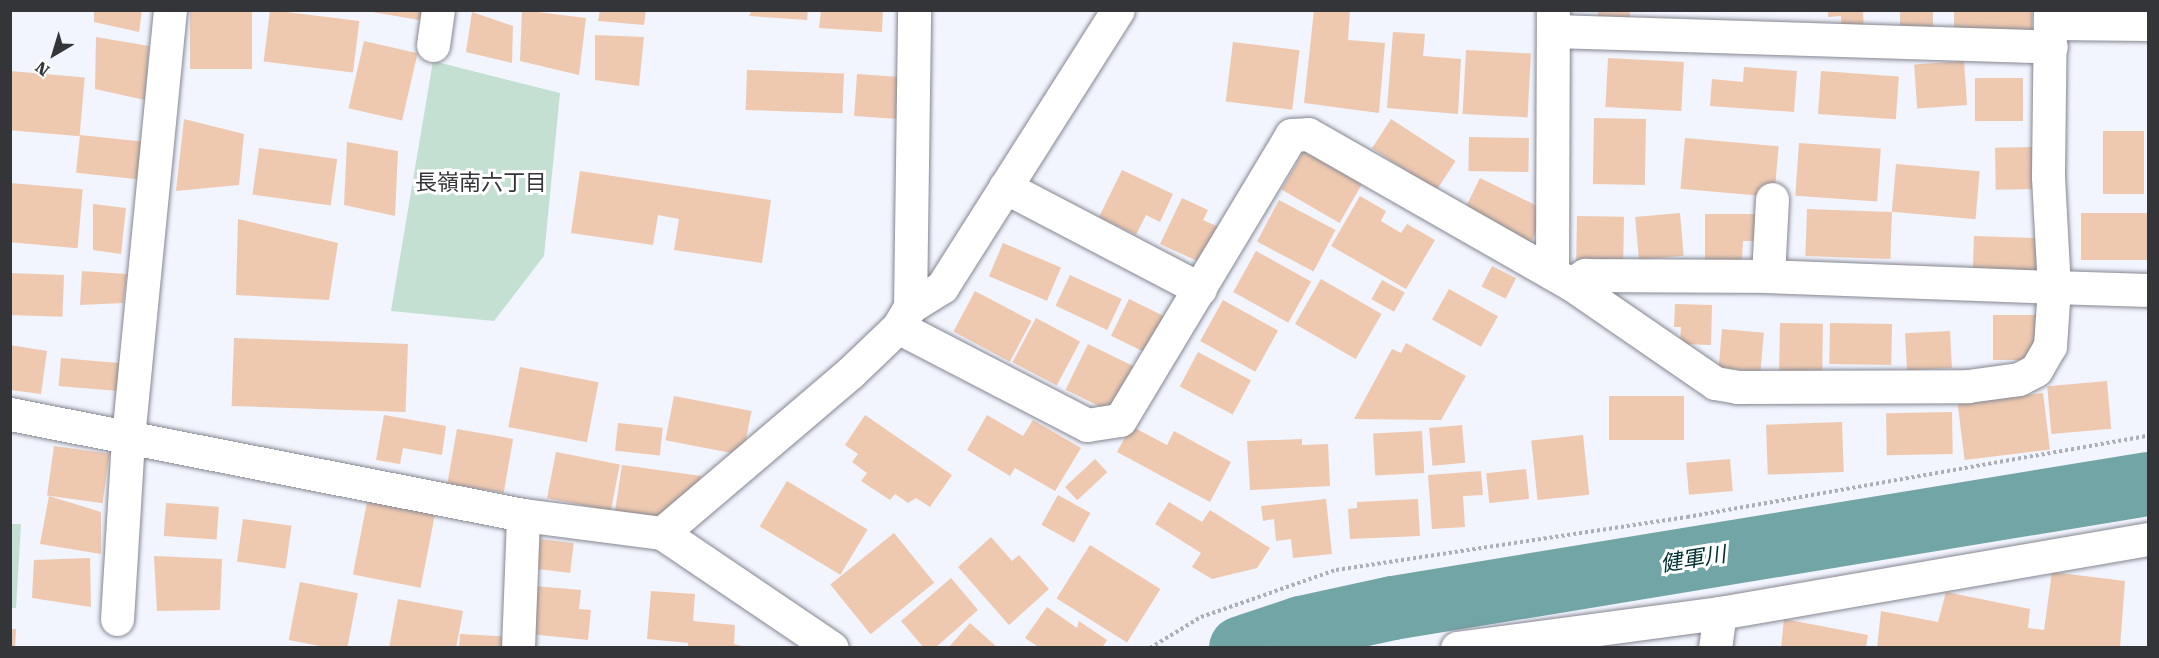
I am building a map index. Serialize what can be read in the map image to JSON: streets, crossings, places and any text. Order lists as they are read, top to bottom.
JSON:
{
  "districts": ["長嶺南六丁目"],
  "water": ["健軍川"],
  "north": "bottom left"
}
